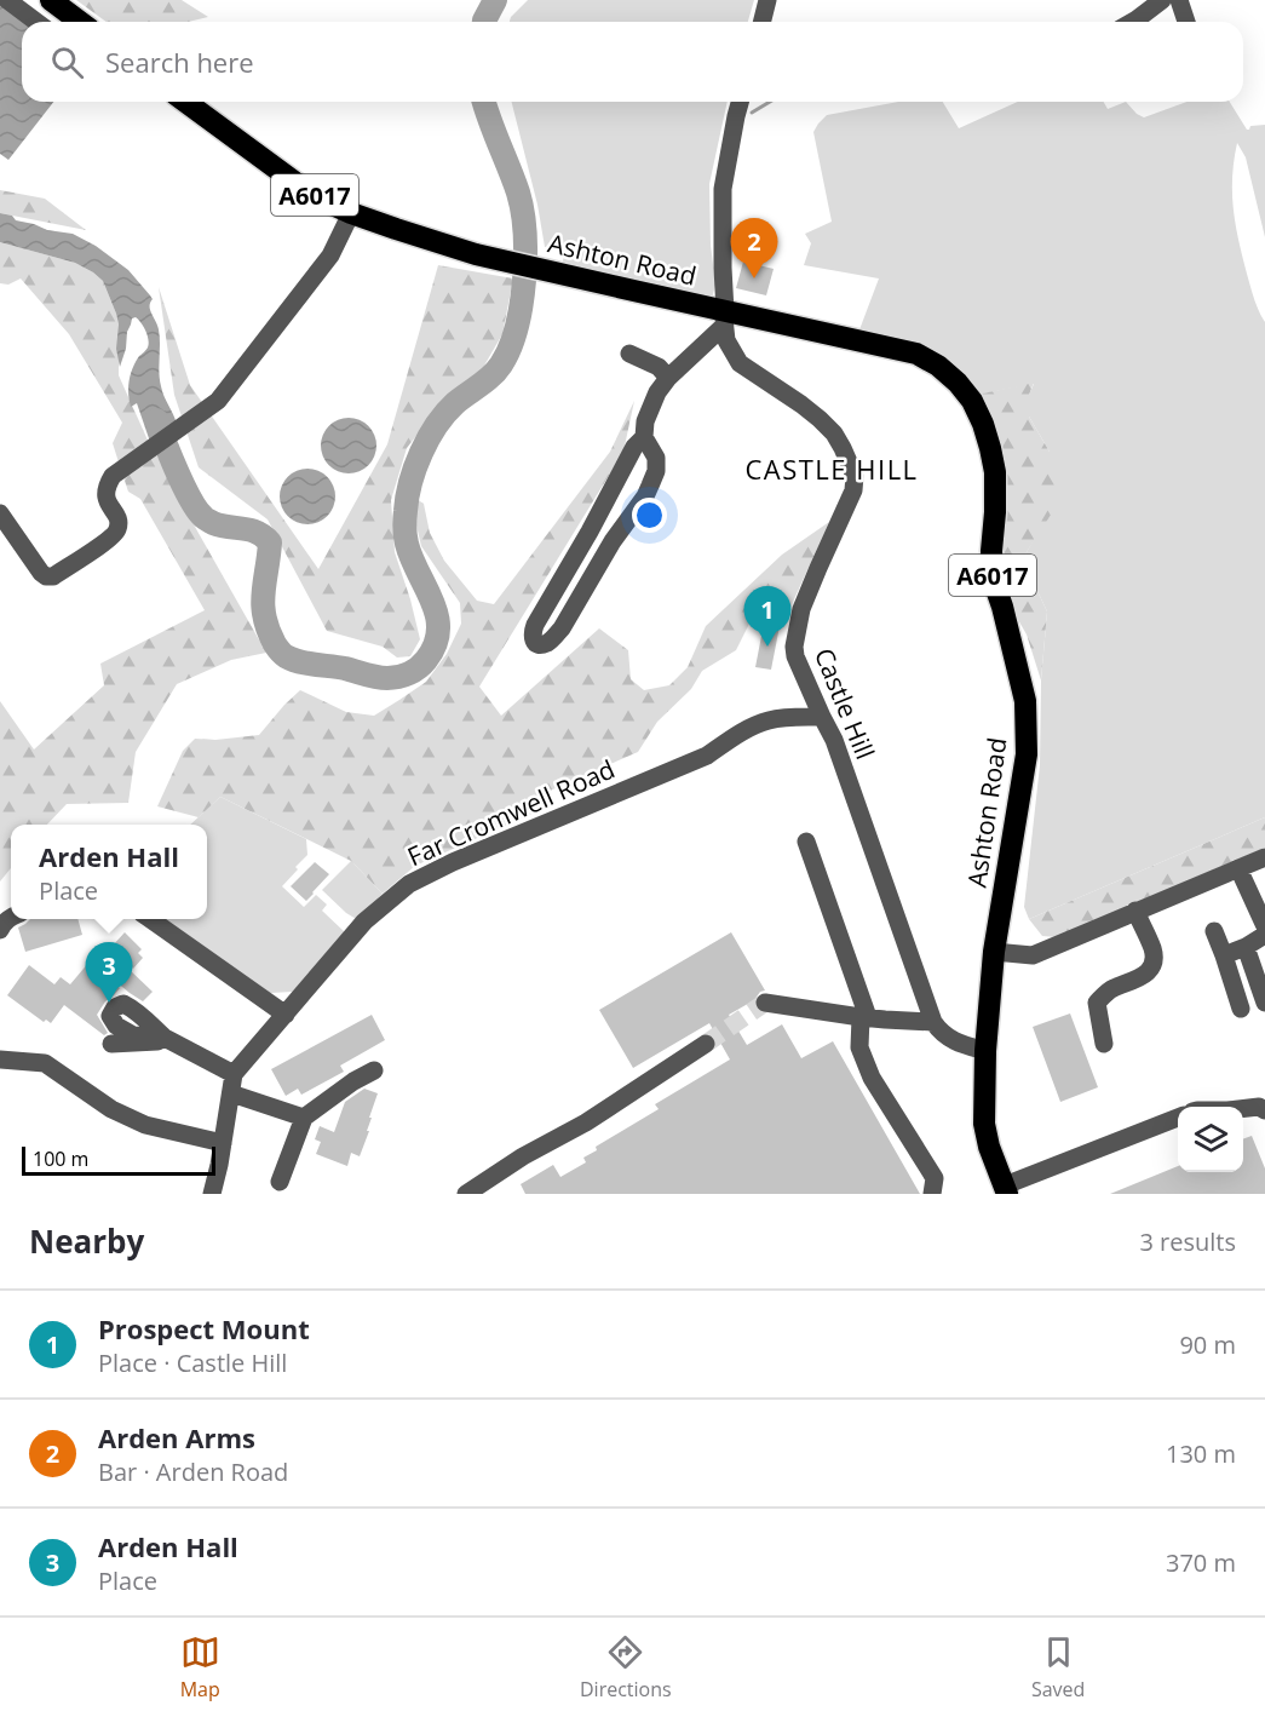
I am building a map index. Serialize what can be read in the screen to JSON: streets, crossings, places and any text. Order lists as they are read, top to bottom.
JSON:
{
  "streets": {
    "highway": ["A6017", "Ashton Road"],
    "street": ["Castle Hill", "Far Cromwell Road"]
  },
  "crossings": [
    ["A6017", "Ashton Road"],
    ["Ashton Road", "Castle Hill"],
    ["Castle Hill", "Far Cromwell Road"]
  ],
  "districts": ["CASTLE HILL"],
  "scale_bar": "100 m",
  "page": {
    "search": "Search here",
    "pins": ["2", "1", "3"],
    "popup": ["Arden Hall", "Place"],
    "scale": "100 m",
    "heading": ["Nearby", "3 results"],
    "list": [
      {
        "mark": "1",
        "name": "Prospect Mount",
        "note": "Place · Castle Hill",
        "value": "90 m"
      },
      {
        "mark": "2",
        "name": "Arden Arms",
        "note": "Bar · Arden Road",
        "value": "130 m"
      },
      {
        "mark": "3",
        "name": "Arden Hall",
        "note": "Place",
        "value": "370 m"
      }
    ],
    "nav": ["Map", "Directions", "Saved"]
  }
}
